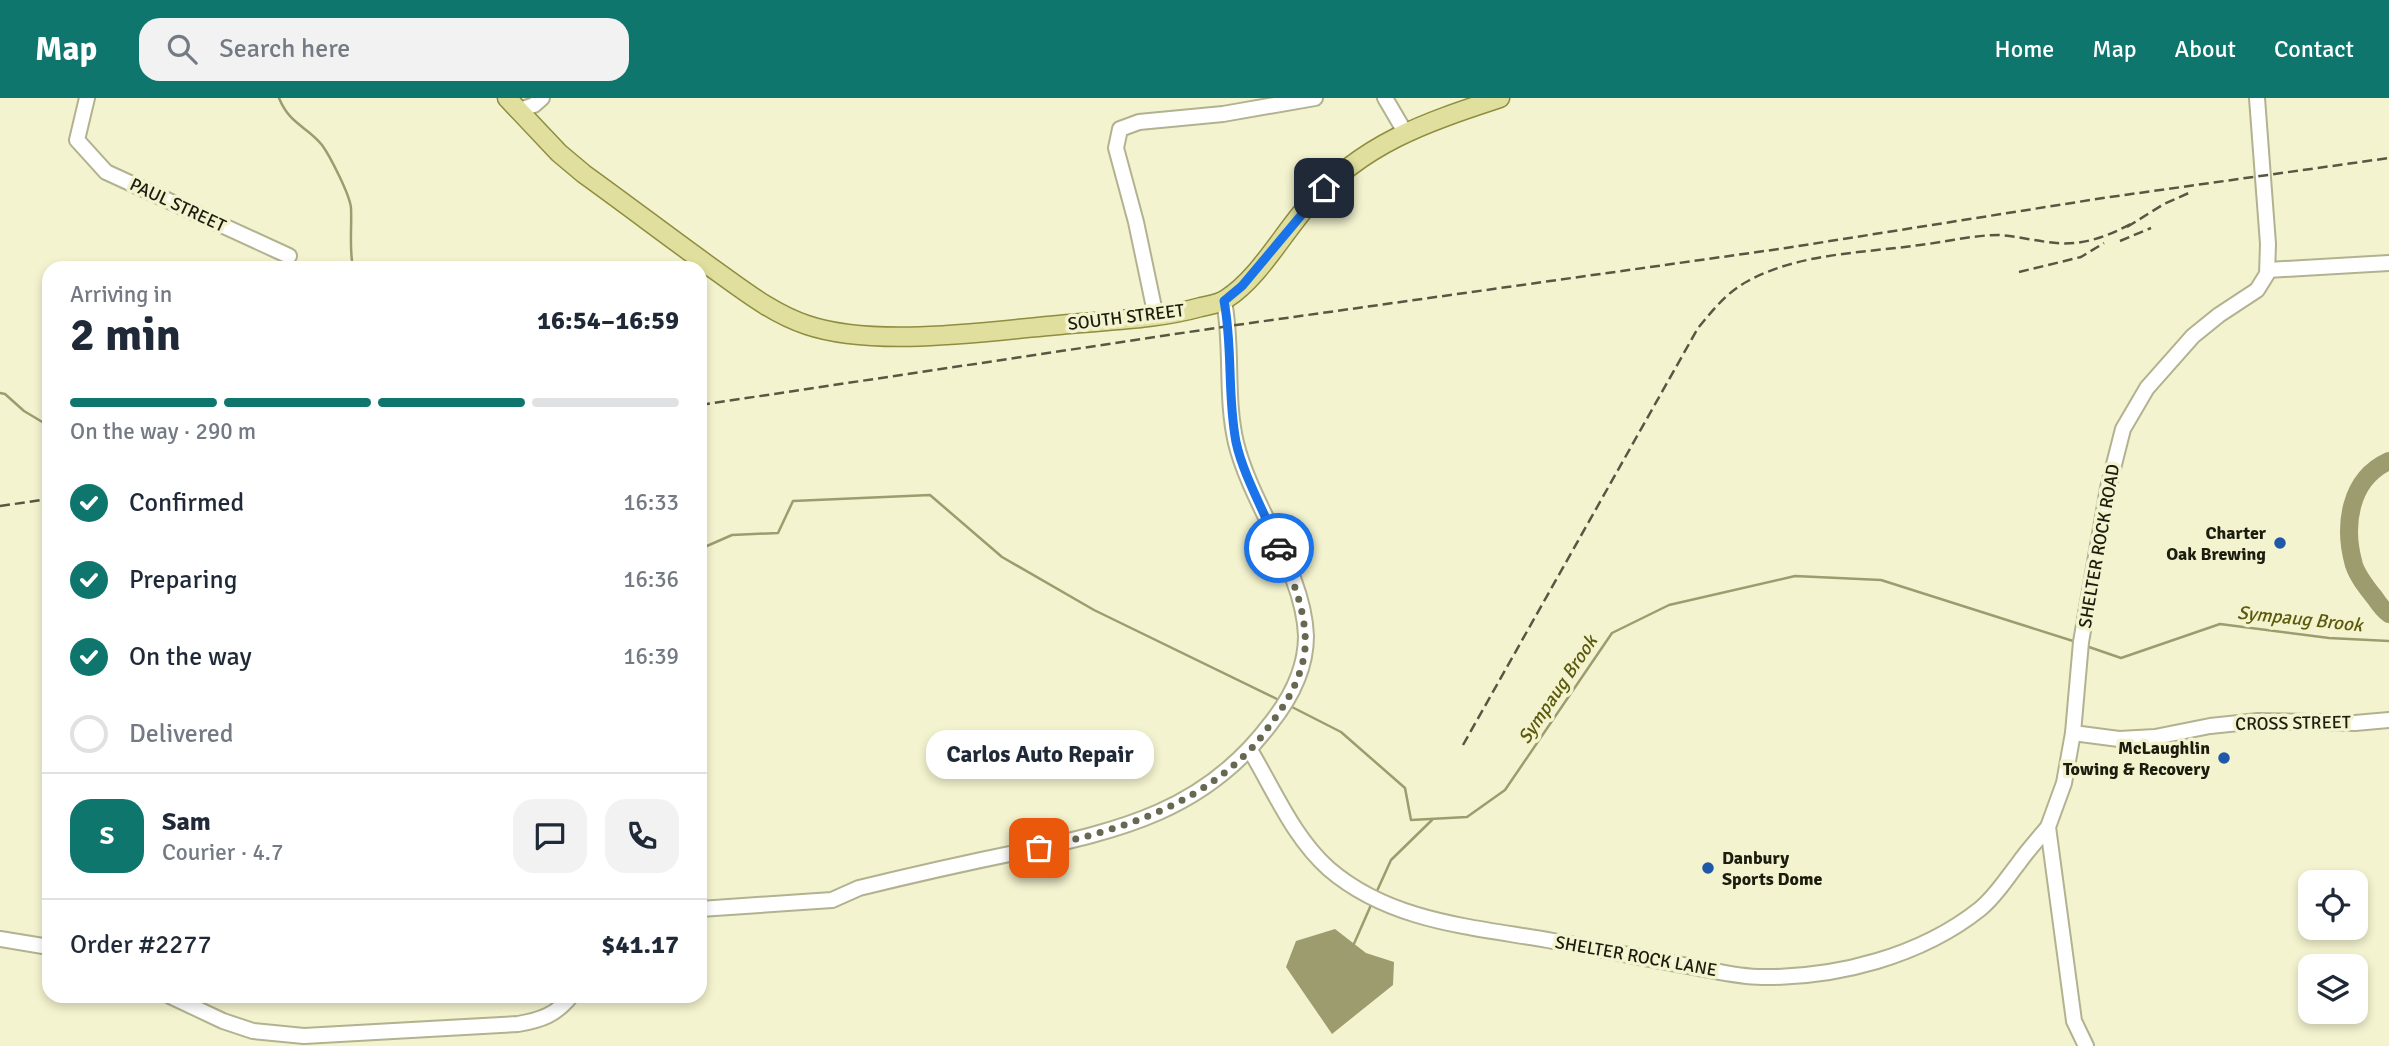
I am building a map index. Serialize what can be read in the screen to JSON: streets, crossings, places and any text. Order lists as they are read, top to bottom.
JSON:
{
  "streets": {
    "main road": ["SOUTH STREET"],
    "street": [
      "PAUL STREET",
      "SHELTER ROCK ROAD",
      "CROSS STREET",
      "SHELTER ROCK LANE"
    ]
  },
  "crossings": [
    ["SHELTER ROCK ROAD", "CROSS STREET"],
    ["SHELTER ROCK ROAD", "SHELTER ROCK LANE"]
  ],
  "water": ["Sympaug Brook"],
  "places": [
    "Charter Oak Brewing",
    "McLaughlin Towing & Recovery",
    "Carlos Auto Repair",
    "Danbury Sports Dome"
  ],
  "page": {
    "header": "Map",
    "search": "Search here",
    "nav": [
      "Home",
      "Map",
      "About",
      "Contact"
    ],
    "heading": ["2 min", "Arriving in", "16:54–16:59"],
    "panel": [
      "Sam",
      "Courier · 4.7",
      "Order #2277",
      "$41.17"
    ],
    "bar": "On the way · 290 m",
    "list": [
      ["Confirmed", "16:33"],
      ["Preparing", "16:36"],
      ["On the way", "16:39"],
      "Delivered"
    ],
    "bubble": "Carlos Auto Repair",
    "round": "S"
  }
}
